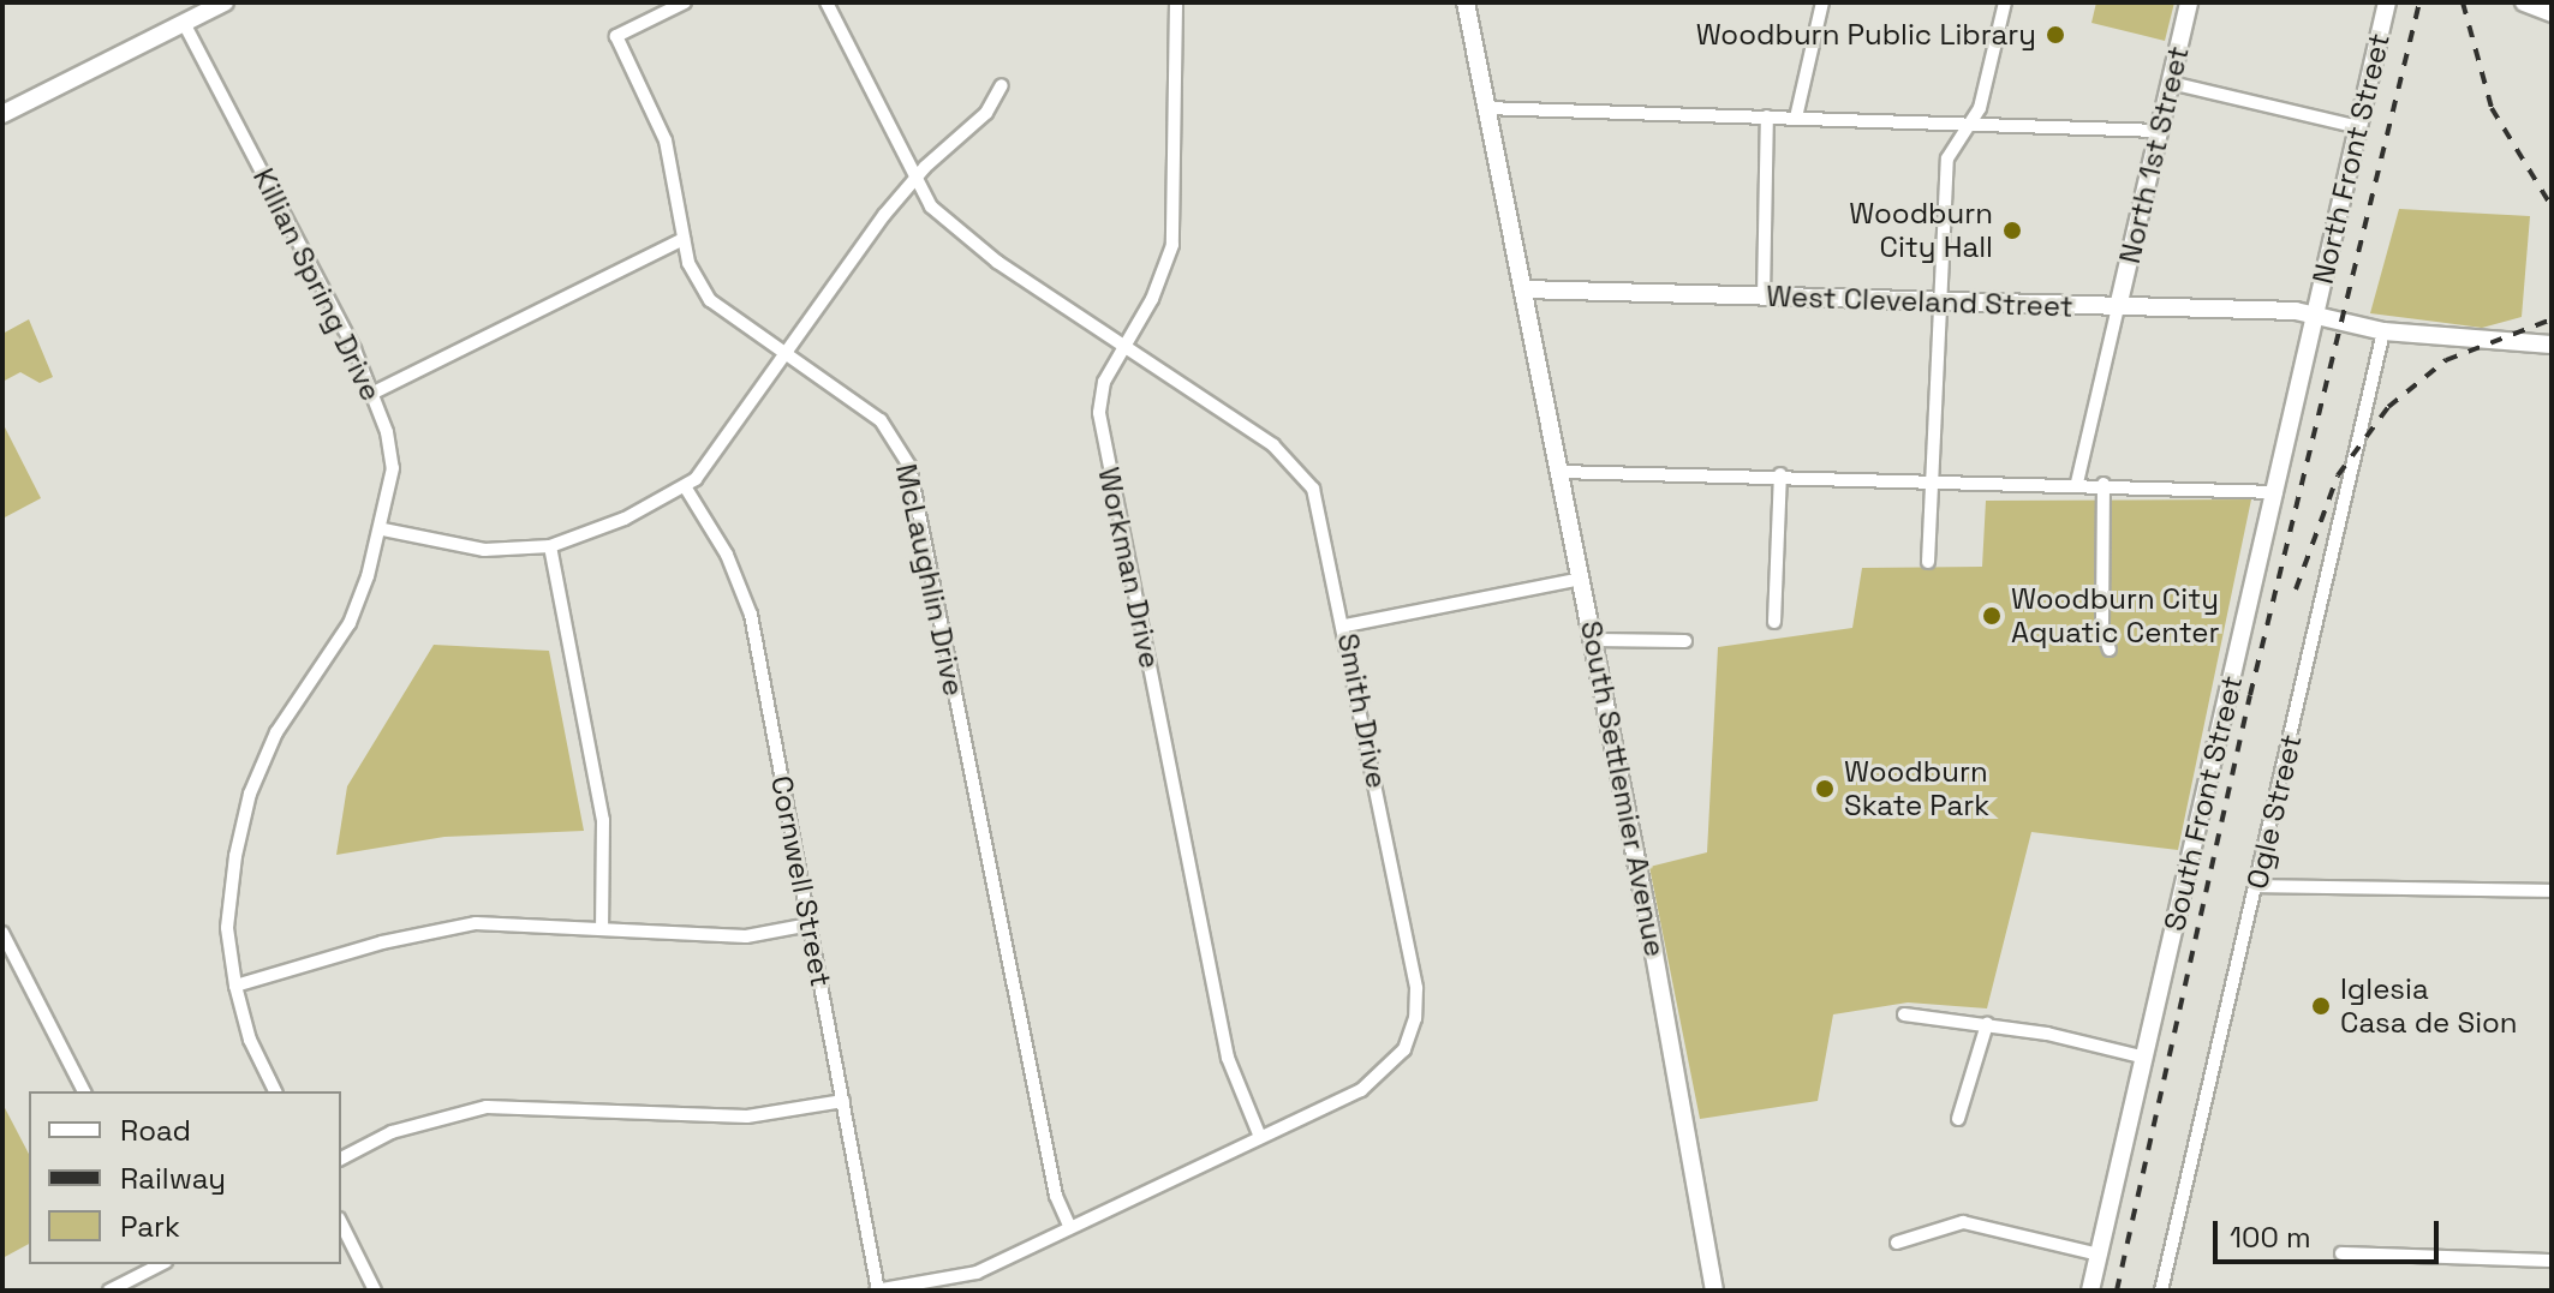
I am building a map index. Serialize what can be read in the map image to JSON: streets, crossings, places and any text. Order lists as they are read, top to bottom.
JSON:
{
  "streets": {
    "main road": [
      "North 1st Street",
      "North Front Street",
      "West Cleveland Street",
      "South Settlemier Avenue",
      "South Front Street"
    ],
    "street": [
      "Killian Spring Drive",
      "Workman Drive",
      "McLaughlin Drive",
      "Smith Drive",
      "Ogle Street",
      "Cornwell Street"
    ]
  },
  "crossings": [
    ["North 1st Street", "West Cleveland Street"],
    ["North Front Street", "West Cleveland Street"],
    ["North Front Street", "South Front Street"],
    ["West Cleveland Street", "South Settlemier Avenue"],
    ["West Cleveland Street", "South Front Street"],
    ["West Cleveland Street", "Ogle Street"],
    ["Workman Drive", "Smith Drive"],
    ["McLaughlin Drive", "Smith Drive"],
    ["Smith Drive", "Cornwell Street"]
  ],
  "places": [
    "Woodburn Public Library",
    "Woodburn City Hall",
    "Woodburn City Aquatic Center",
    "Woodburn Skate Park",
    "Iglesia Casa de Sion"
  ],
  "legend": ["Road", "Railway", "Park"],
  "scale_bar": "100 m"
}
